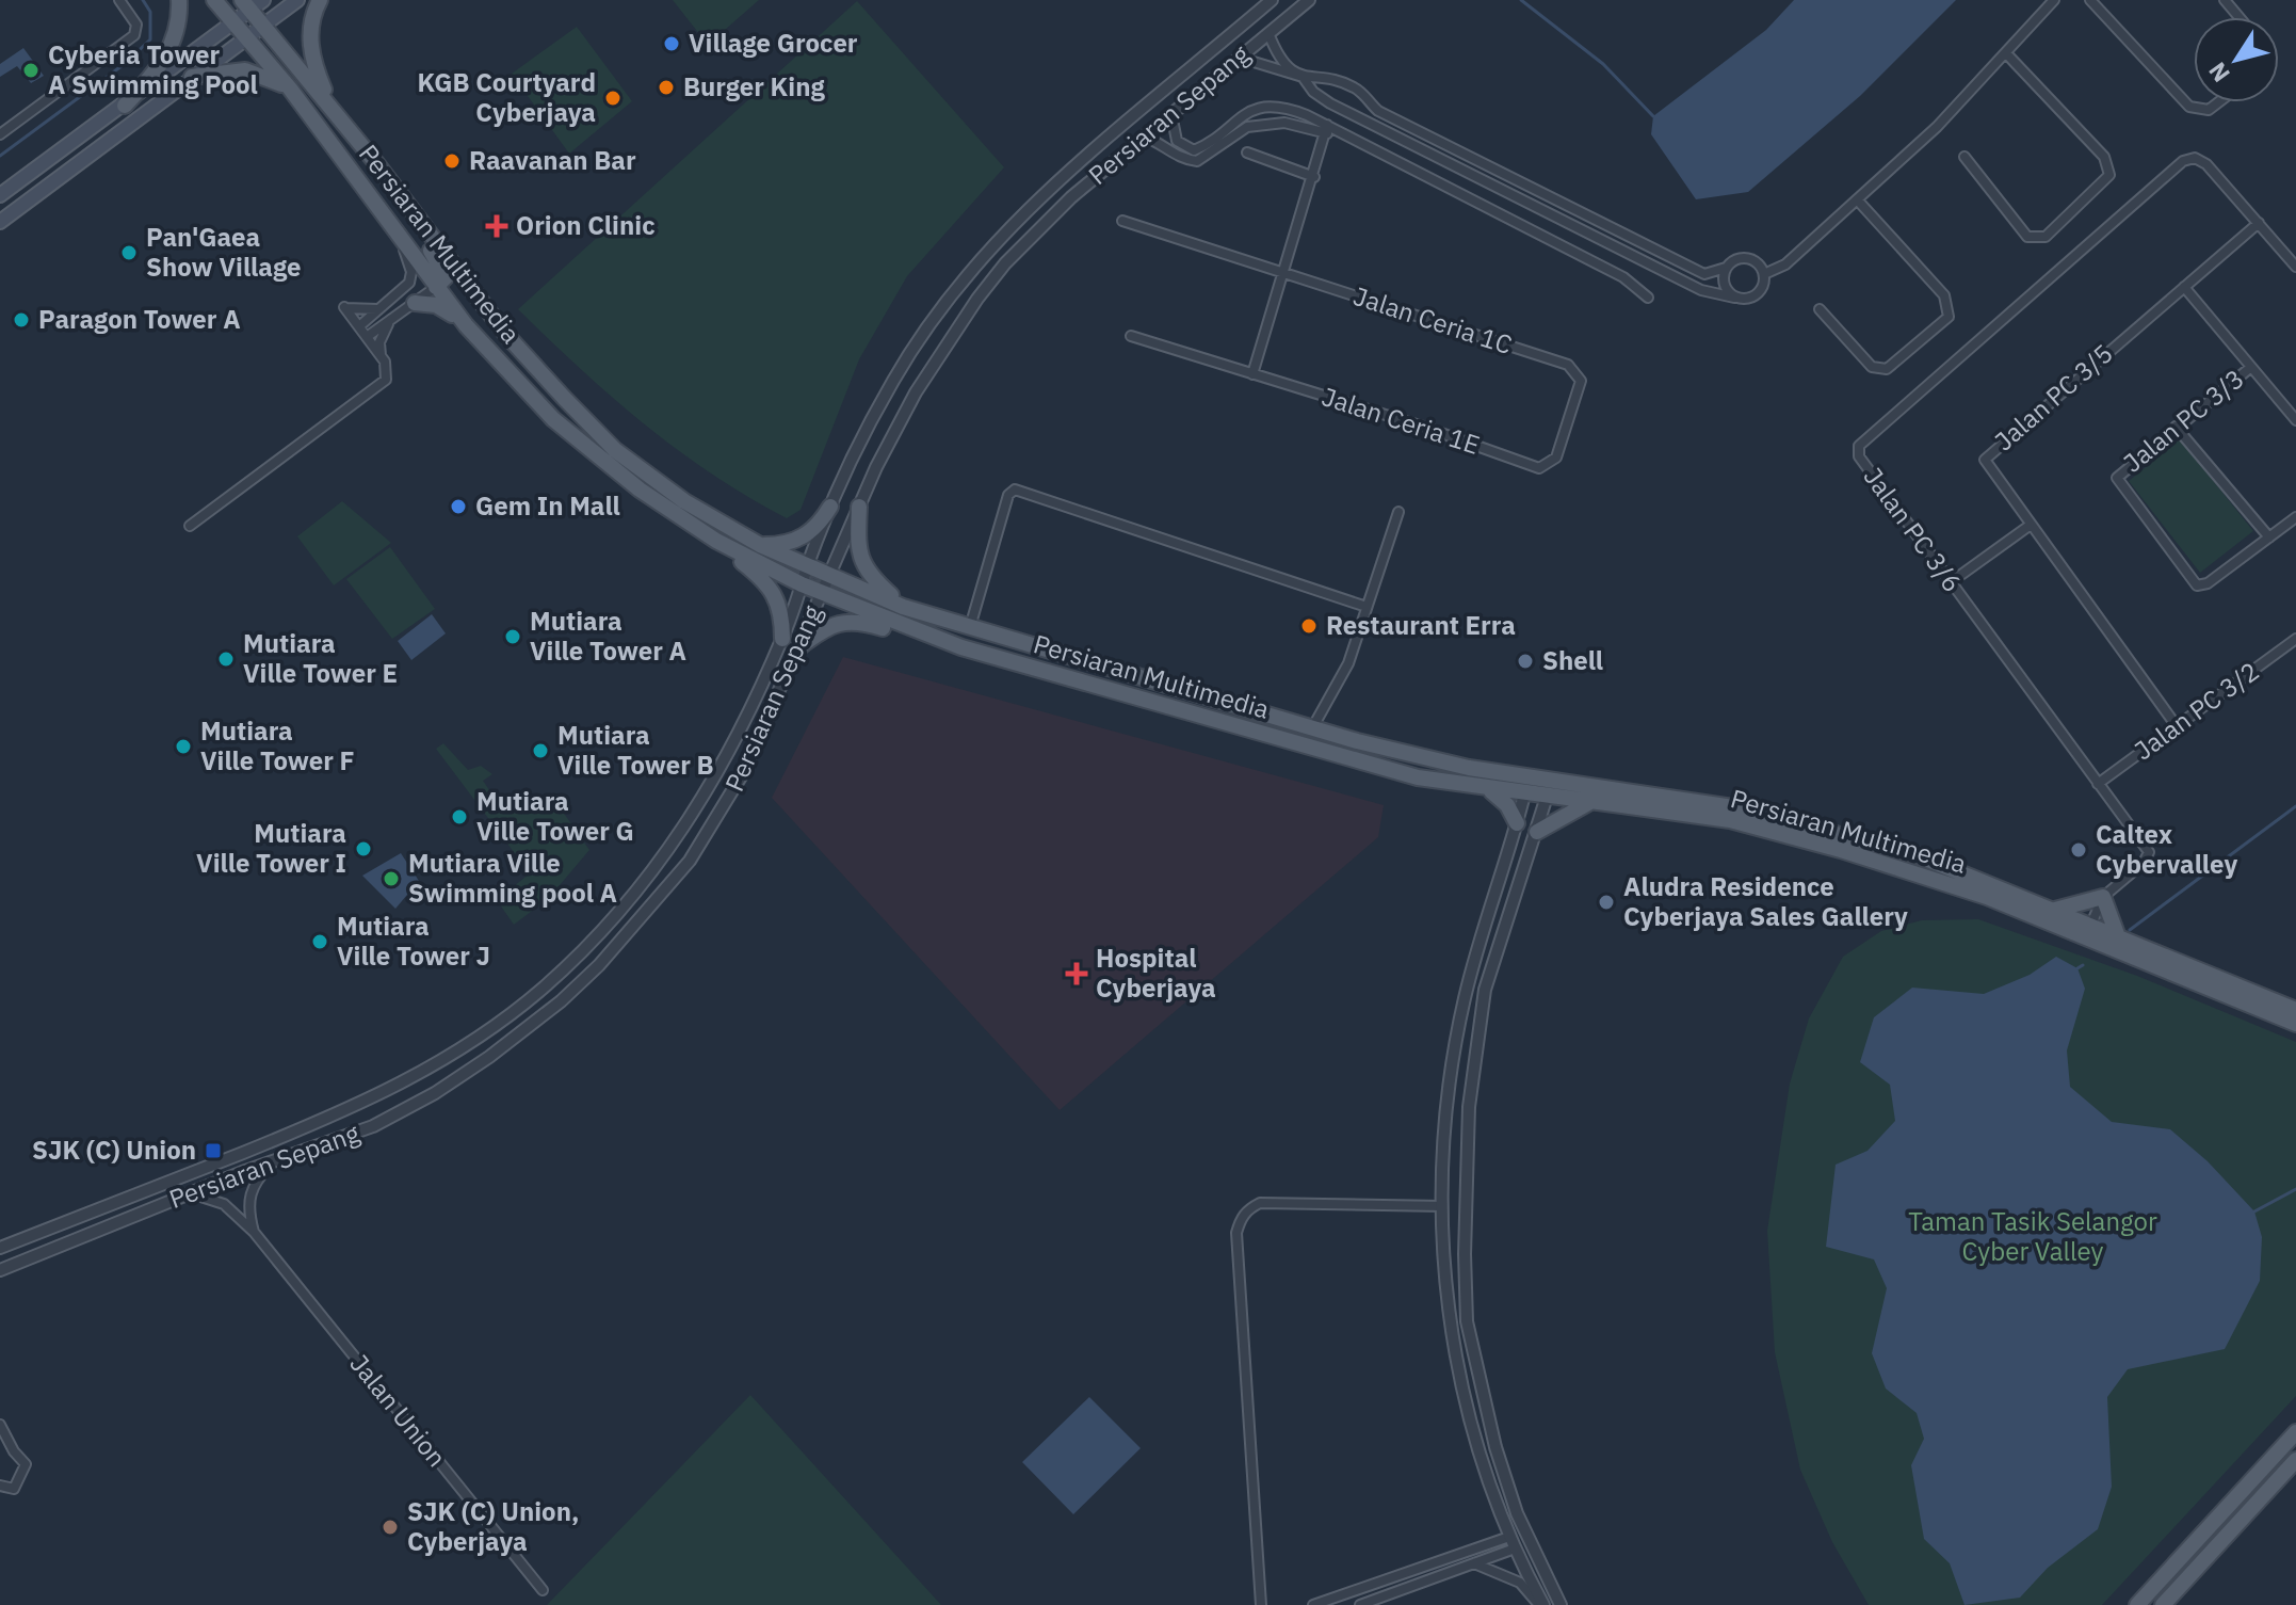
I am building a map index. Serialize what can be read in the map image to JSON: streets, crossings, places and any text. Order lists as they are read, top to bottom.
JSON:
{
  "streets": {
    "main road": ["Persiaran Multimedia"],
    "street": [
      "Persiaran Sepang",
      "Jalan Ceria 1C",
      "Jalan PC 3/5",
      "Jalan Ceria 1E",
      "Jalan PC 3/3",
      "Jalan PC 3/6",
      "Jalan PC 3/2",
      "Jalan Union"
    ]
  },
  "crossings": [
    ["Persiaran Sepang", "Persiaran Multimedia"],
    ["Persiaran Sepang", "Jalan Union"],
    ["Persiaran Multimedia", "Jalan PC 3/6"],
    ["Jalan Ceria 1C", "Jalan Ceria 1E"],
    ["Jalan PC 3/5", "Jalan PC 3/6"],
    ["Jalan PC 3/5", "Jalan PC 3/2"],
    ["Jalan PC 3/6", "Jalan PC 3/2"]
  ],
  "parks": ["Taman Tasik Selangor Cyber Valley"],
  "places": {
    "other": [
      "Village Grocer",
      "Cyberia Tower A Swimming Pool",
      "Burger King",
      "KGB Courtyard Cyberjaya",
      "Raavanan Bar",
      "Pan'Gaea Show Village",
      "Paragon Tower A",
      "Gem In Mall",
      "Restaurant Erra",
      "Mutiara Ville Tower A",
      "Mutiara Ville Tower E",
      "Shell",
      "Mutiara Ville Tower F",
      "Mutiara Ville Tower B",
      "Mutiara Ville Tower G",
      "Mutiara Ville Tower I",
      "Caltex Cybervalley",
      "Mutiara Ville Swimming pool A",
      "Aludra Residence Cyberjaya Sales Gallery",
      "Mutiara Ville Tower J",
      "SJK (C) Union, Cyberjaya"
    ],
    "health": ["Orion Clinic", "Hospital Cyberjaya"],
    "transit": ["SJK (C) Union"]
  },
  "north": "bottom left"
}
